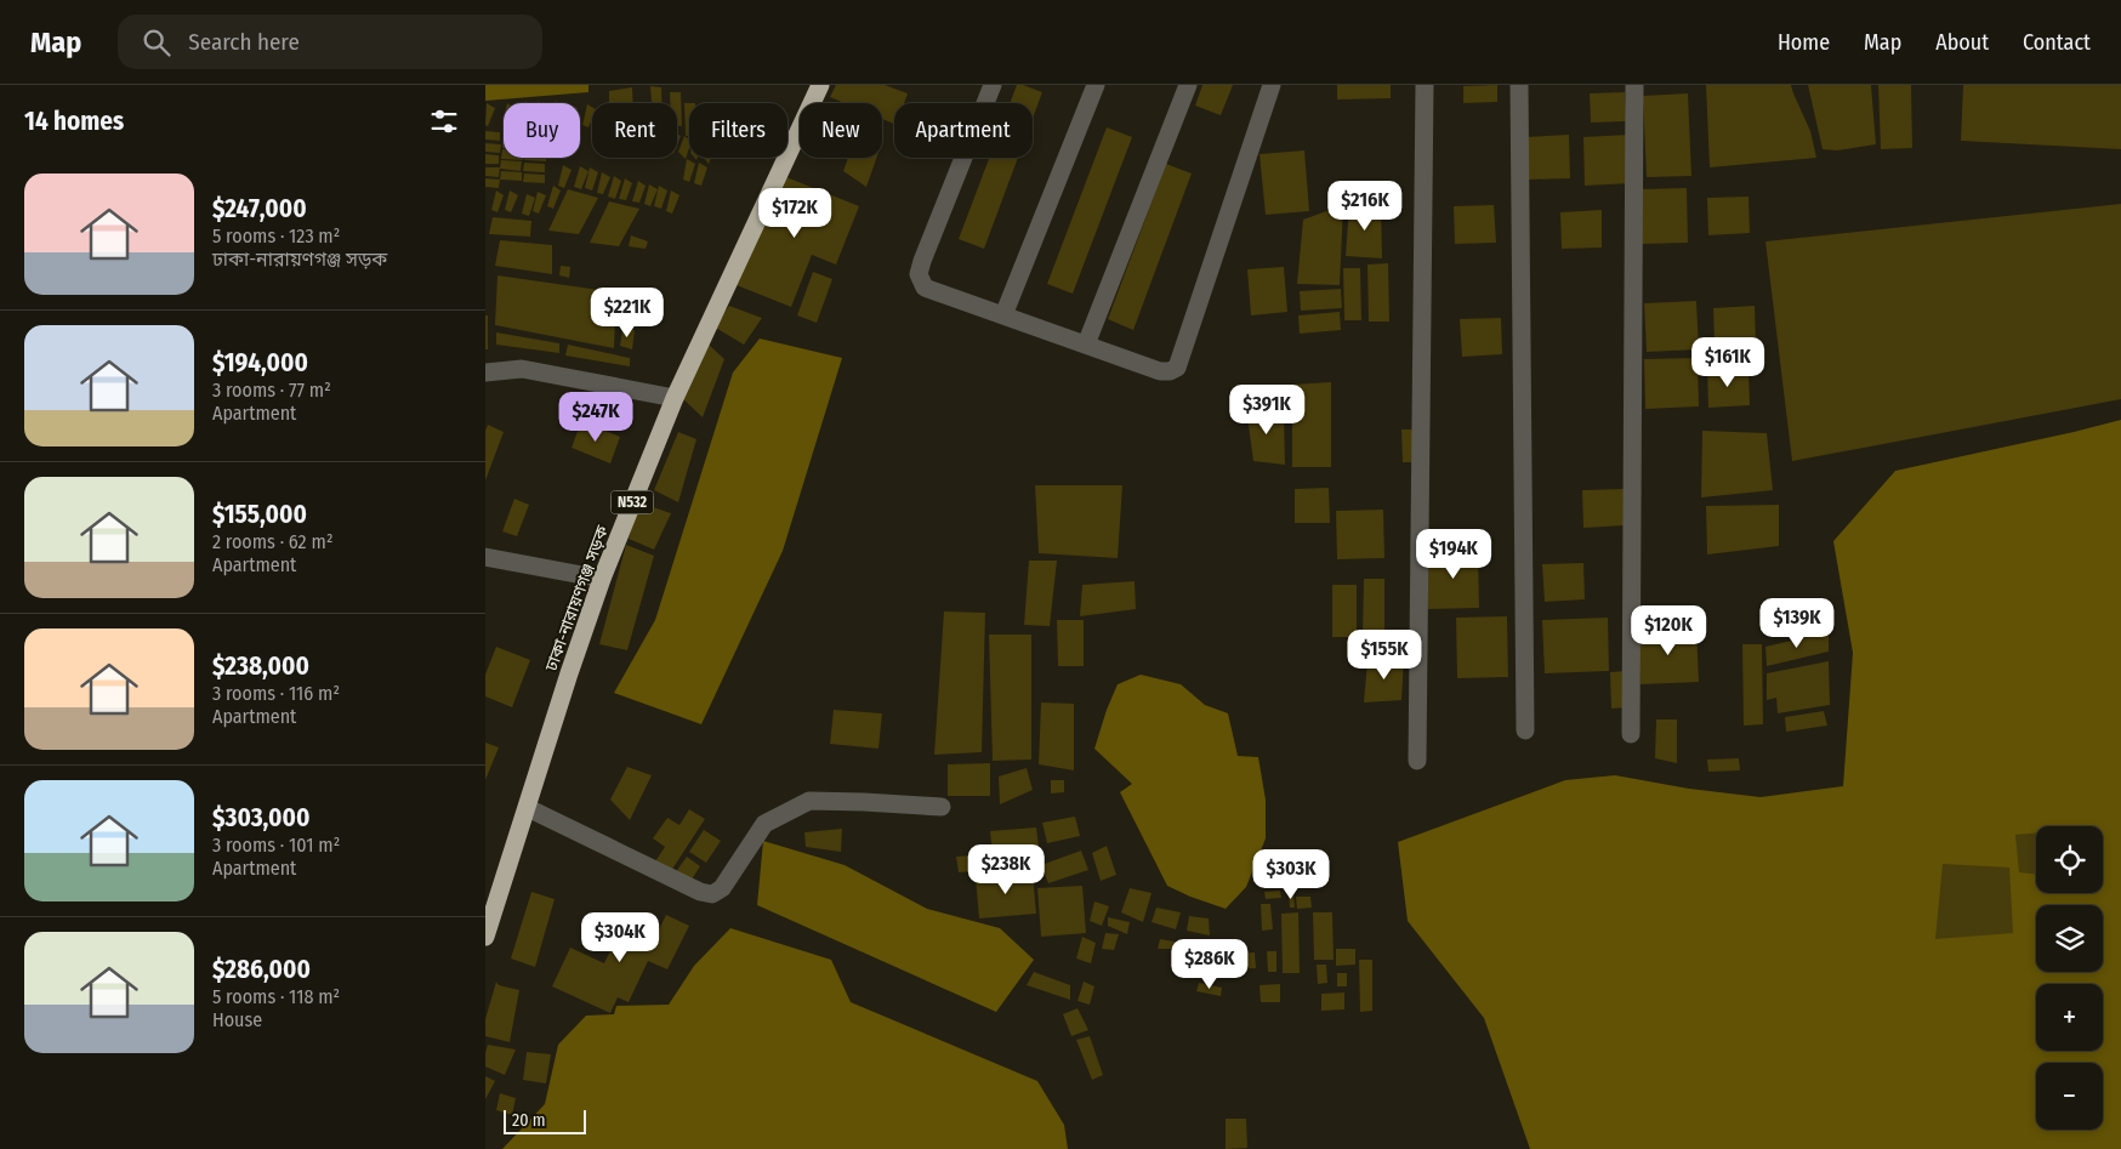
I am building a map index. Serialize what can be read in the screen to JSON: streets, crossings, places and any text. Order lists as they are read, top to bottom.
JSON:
{
  "streets": {
    "highway": ["N532", "ঢাকা-নারায়ণগঞ্জ সড়ক"]
  },
  "scale_bar": "20 m",
  "page": {
    "header": "Map",
    "search": "Search here",
    "nav": [
      "Home",
      "Map",
      "About",
      "Contact"
    ],
    "heading": "14 homes",
    "chip": [
      "Buy",
      "Rent",
      "Filters",
      "New",
      "Apartment"
    ],
    "list": [
      {
        "name": "$247,000",
        "note": "5 rooms · 123 m² · ঢাকা-নারায়ণগঞ্জ সড়ক"
      },
      {
        "name": "$194,000",
        "note": "3 rooms · 77 m² · Apartment"
      },
      {
        "name": "$155,000",
        "note": "2 rooms · 62 m² · Apartment"
      },
      {
        "name": "$238,000",
        "note": "3 rooms · 116 m² · Apartment"
      },
      {
        "name": "$303,000",
        "note": "3 rooms · 101 m² · Apartment"
      },
      {
        "name": "$286,000",
        "note": "5 rooms · 118 m² · House"
      }
    ],
    "price": [
      "$216K",
      "$172K",
      "$221K",
      "$161K",
      "$391K",
      "$247K",
      "$194K",
      "$139K",
      "$120K",
      "$155K",
      "$238K",
      "$303K",
      "$304K",
      "$286K"
    ],
    "map_buttons": ["+", "−"],
    "scale": "20 m"
  }
}
